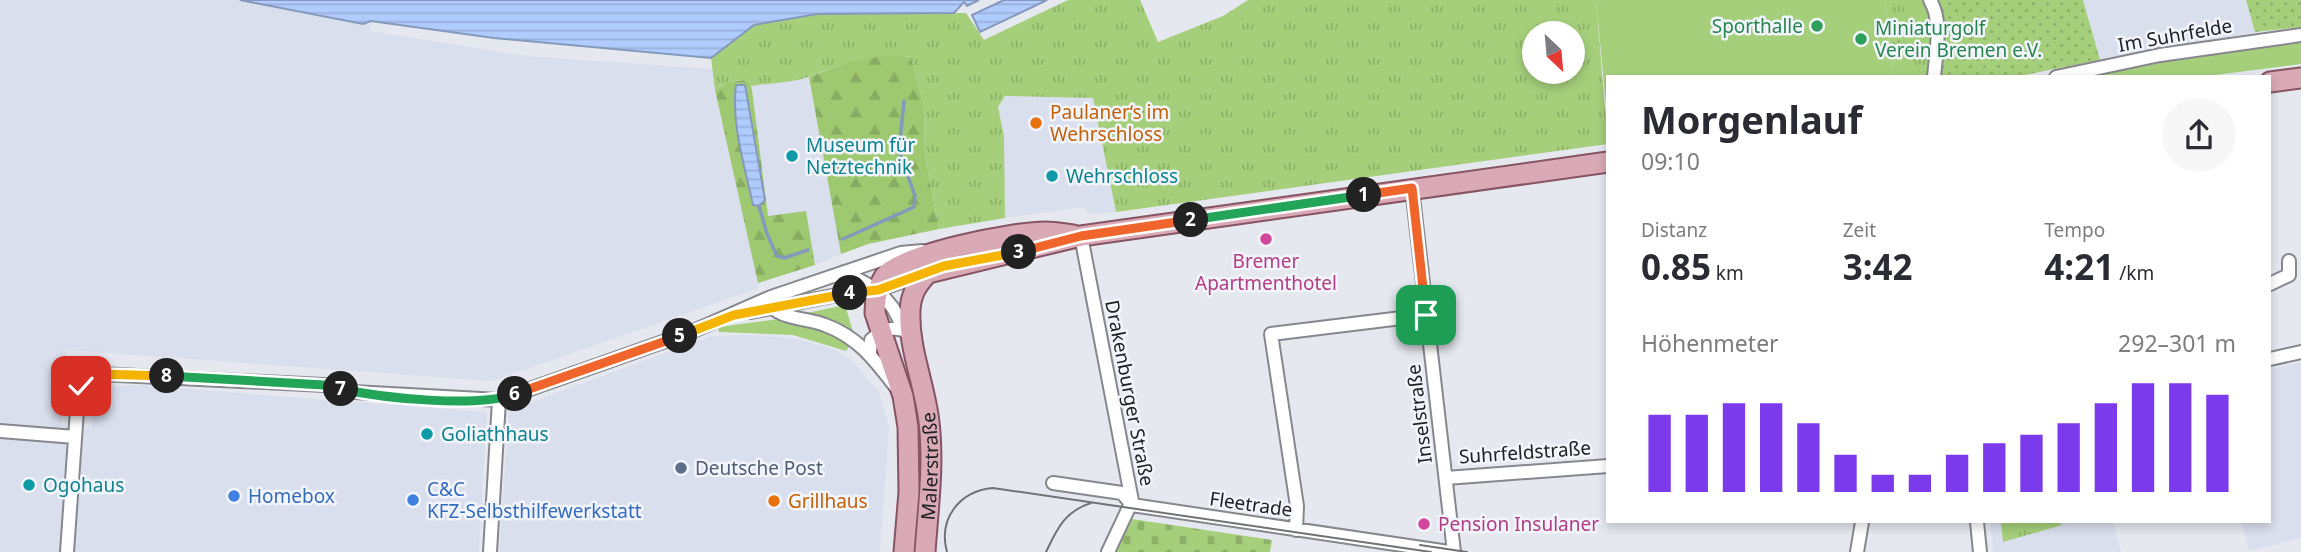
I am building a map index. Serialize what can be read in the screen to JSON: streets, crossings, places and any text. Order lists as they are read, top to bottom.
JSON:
{
  "streets": {
    "main road": ["Malerstraße"],
    "street": [
      "Im Suhrfelde",
      "Drakenburger Straße",
      "Inselstraße",
      "Suhrfeldstraße",
      "Fleetrade"
    ]
  },
  "crossings": [
    ["Drakenburger Straße", "Fleetrade"],
    ["Inselstraße", "Suhrfeldstraße"],
    ["Inselstraße", "Fleetrade"]
  ],
  "places": [
    "Sporthalle",
    "Miniaturgolf Verein Bremen e.V.",
    "Paulaner‘s im Wehrschloss",
    "Museum für Netztechnik",
    "Wehrschloss",
    "Bremer Apartmenthotel",
    "Goliathhaus",
    "Deutsche Post",
    "Ogohaus",
    "Homebox",
    "C&C KFZ-Selbsthilfewerkstatt",
    "Grillhaus",
    "Pension Insulaner"
  ],
  "north": "bottom right",
  "page": {
    "heading": ["Morgenlauf", "09:10"],
    "pins": [
      "1",
      "2",
      "3",
      "4",
      "5",
      "8",
      "7",
      "6"
    ],
    "stats": [
      ["Distanz", "0.85 km"],
      ["Zeit", "3:42"],
      ["Tempo", "4:21 /km"]
    ],
    "chart": ["Höhenmeter", "292–301 m"]
  }
}
